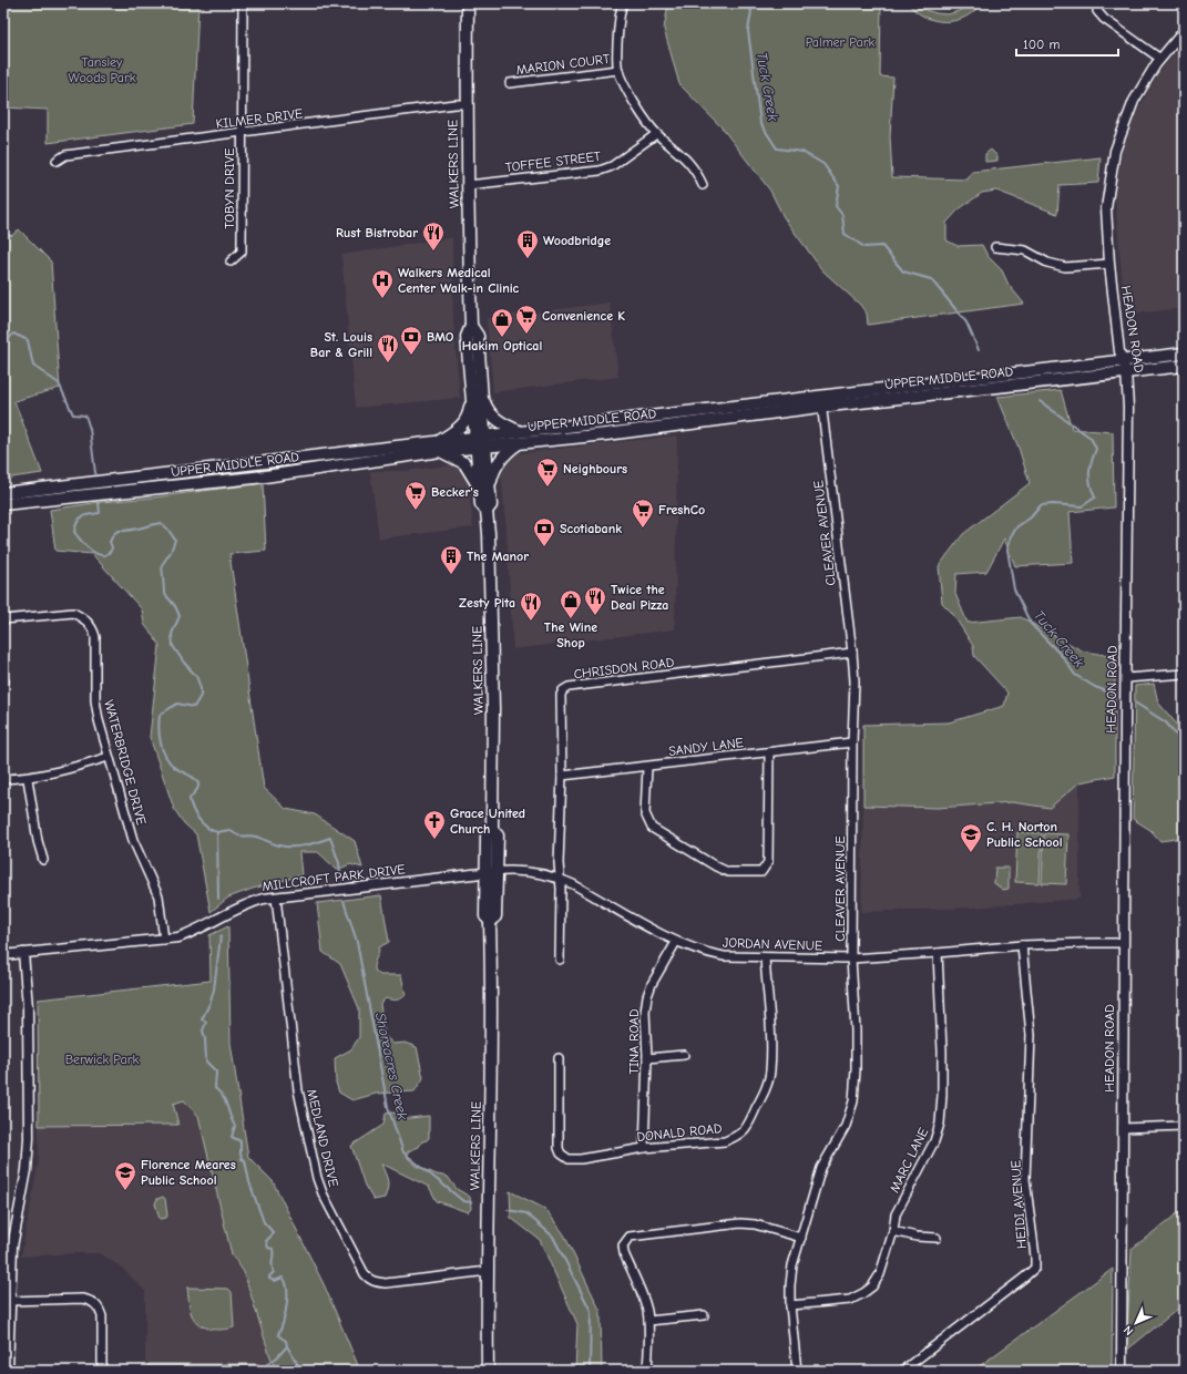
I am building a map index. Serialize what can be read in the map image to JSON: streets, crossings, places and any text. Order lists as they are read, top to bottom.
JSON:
{
  "streets": {
    "main road": ["WALKERS LINE", "UPPER MIDDLE ROAD"],
    "street": [
      "MARION COURT",
      "KILMER DRIVE",
      "TOFFEE STREET",
      "TOBYN DRIVE",
      "HEADON ROAD",
      "CLEAVER AVENUE",
      "CHRISDON ROAD",
      "SANDY LANE",
      "WATERBRIDGE DRIVE",
      "MILLCROFT PARK DRIVE",
      "JORDAN AVENUE",
      "TINA ROAD",
      "DONALD ROAD",
      "MEDLAND DRIVE",
      "MARC LANE",
      "HEIDI AVENUE"
    ]
  },
  "crossings": [
    ["KILMER DRIVE", "WALKERS LINE"],
    ["KILMER DRIVE", "TOBYN DRIVE"],
    ["TOFFEE STREET", "WALKERS LINE"],
    ["WALKERS LINE", "UPPER MIDDLE ROAD"],
    ["WALKERS LINE", "MILLCROFT PARK DRIVE"],
    ["WALKERS LINE", "JORDAN AVENUE"],
    ["WALKERS LINE", "MEDLAND DRIVE"],
    ["HEADON ROAD", "UPPER MIDDLE ROAD"],
    ["HEADON ROAD", "JORDAN AVENUE"],
    ["UPPER MIDDLE ROAD", "CLEAVER AVENUE"],
    ["CLEAVER AVENUE", "CHRISDON ROAD"],
    ["CLEAVER AVENUE", "SANDY LANE"],
    ["CLEAVER AVENUE", "JORDAN AVENUE"],
    ["CLEAVER AVENUE", "MARC LANE"],
    ["CHRISDON ROAD", "SANDY LANE"],
    ["CHRISDON ROAD", "JORDAN AVENUE"],
    ["WATERBRIDGE DRIVE", "MILLCROFT PARK DRIVE"],
    ["MILLCROFT PARK DRIVE", "JORDAN AVENUE"],
    ["MILLCROFT PARK DRIVE", "MEDLAND DRIVE"],
    ["JORDAN AVENUE", "TINA ROAD"],
    ["JORDAN AVENUE", "DONALD ROAD"],
    ["JORDAN AVENUE", "MARC LANE"],
    ["JORDAN AVENUE", "HEIDI AVENUE"],
    ["TINA ROAD", "DONALD ROAD"]
  ],
  "water": ["Tuck Creek", "Shoreacres Creek"],
  "parks": ["Palmer Park", "Tansley Woods Park", "Berwick Park"],
  "places": {
    "restaurant": [
      "Rust Bistrobar",
      "St. Louis Bar & Grill",
      "Twice the Deal Pizza",
      "Zesty Pita"
    ],
    "building": ["Woodbridge", "The Manor"],
    "hospital": ["Walkers Medical Center Walk-in Clinic"],
    "supermarket": [
      "Convenience K",
      "Neighbours",
      "Becker's",
      "FreshCo"
    ],
    "shop": ["Hakim Optical", "The Wine Shop"],
    "bank": ["BMO", "Scotiabank"],
    "church": ["Grace United Church"],
    "school or university": ["C. H. Norton Public School", "Florence Meares Public School"]
  },
  "scale_bar": "100 m",
  "north": "bottom left"
}
